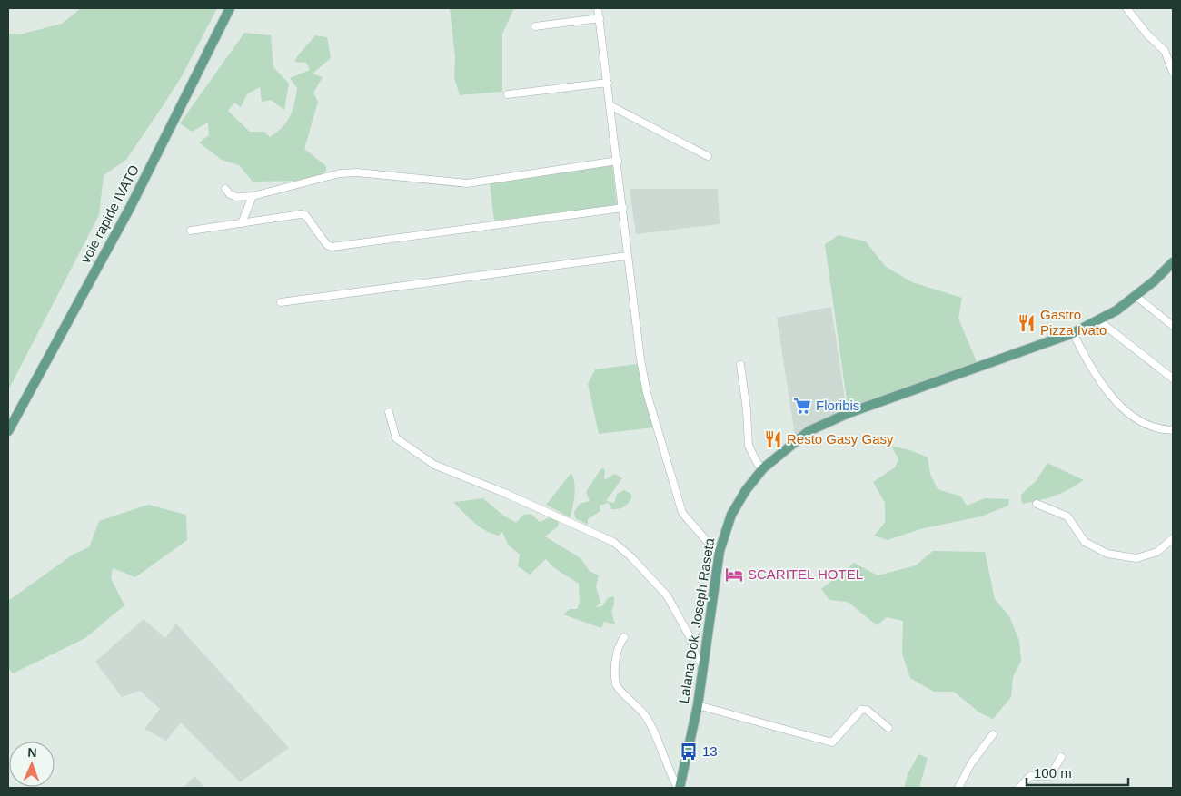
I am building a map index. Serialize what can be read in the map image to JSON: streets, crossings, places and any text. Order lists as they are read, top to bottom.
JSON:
{
  "streets": {
    "main road": ["voie rapide IVATO", "Lalana Dok. Joseph Raseta"]
  },
  "places": {
    "restaurant": ["Gastro Pizza Ivato", "Resto Gasy Gasy"],
    "supermarket": ["Floribis"],
    "hotel": ["SCARITEL HOTEL"],
    "bus stop": ["13"]
  },
  "scale_bar": "100 m",
  "north": "top"
}
